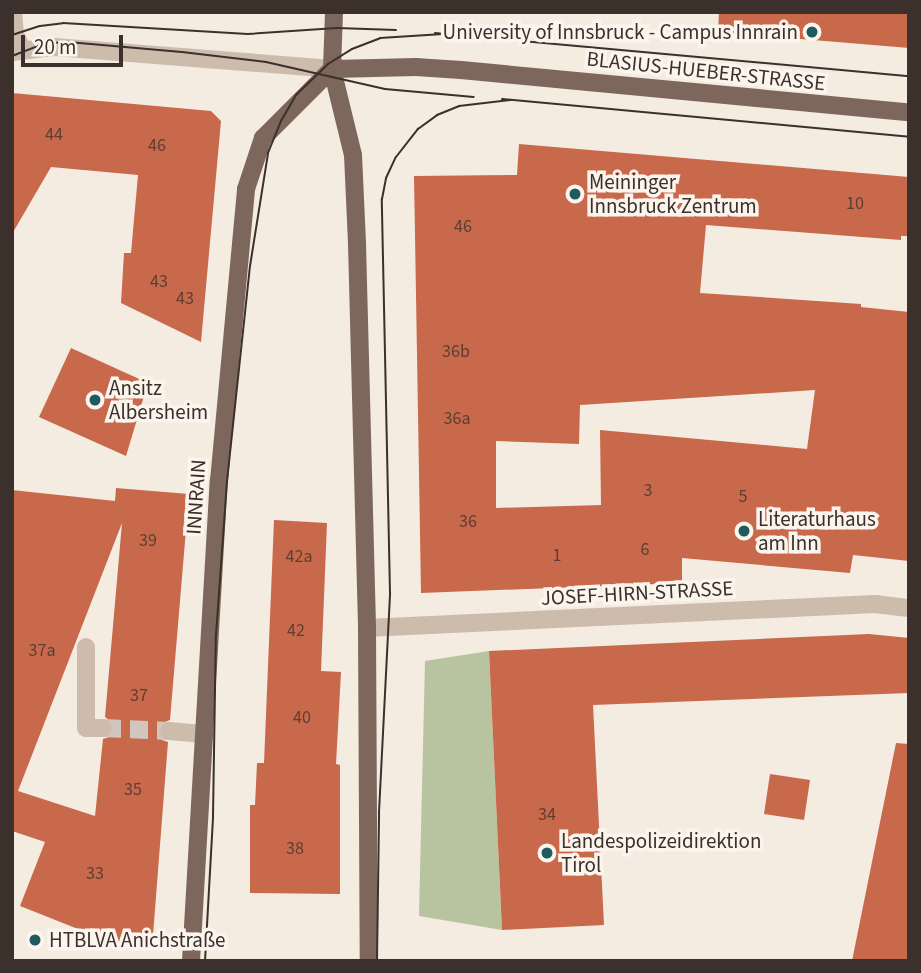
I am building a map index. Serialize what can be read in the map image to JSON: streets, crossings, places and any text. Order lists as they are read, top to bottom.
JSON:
{
  "streets": {
    "main road": ["BLASIUS-HUEBER-STRASSE", "INNRAIN"],
    "street": ["JOSEF-HIRN-STRASSE"]
  },
  "crossings": [
    ["BLASIUS-HUEBER-STRASSE", "INNRAIN"]
  ],
  "places": [
    "University of Innsbruck - Campus Innrain",
    "Meininger Innsbruck Zentrum",
    "Ansitz Albersheim",
    "Literaturhaus am Inn",
    "Landespolizeidirektion Tirol",
    "HTBLVA Anichstraße"
  ],
  "house_numbers": [
    "44",
    "46",
    "10",
    "46",
    "43",
    "43",
    "36b",
    "36a",
    "3",
    "5",
    "36",
    "39",
    "6",
    "1",
    "42a",
    "42",
    "37a",
    "37",
    "40",
    "35",
    "34",
    "38",
    "33"
  ],
  "scale_bar": "20 m"
}
